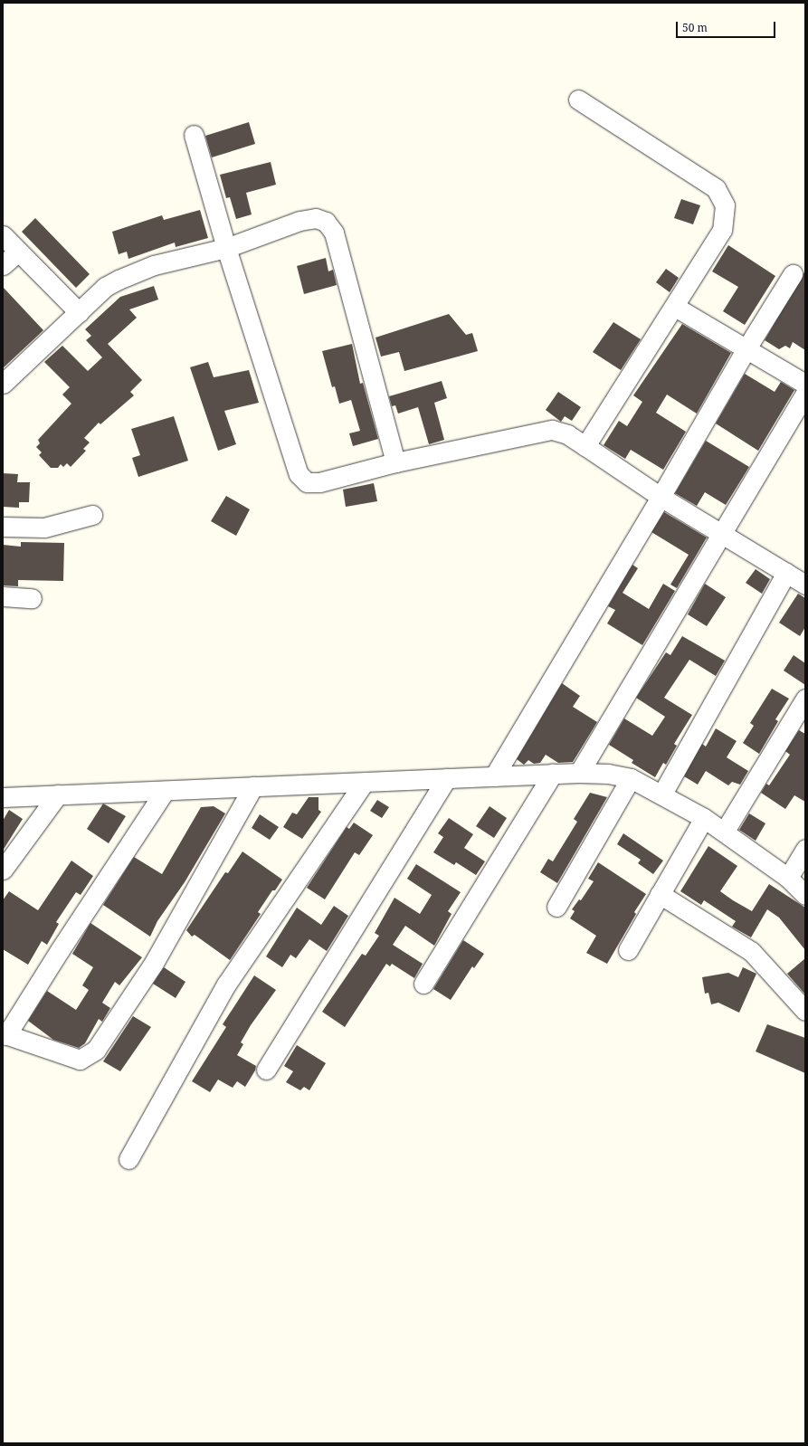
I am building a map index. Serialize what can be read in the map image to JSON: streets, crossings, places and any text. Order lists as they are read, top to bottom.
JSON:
{
  "scale_bar": "50 m"
}
